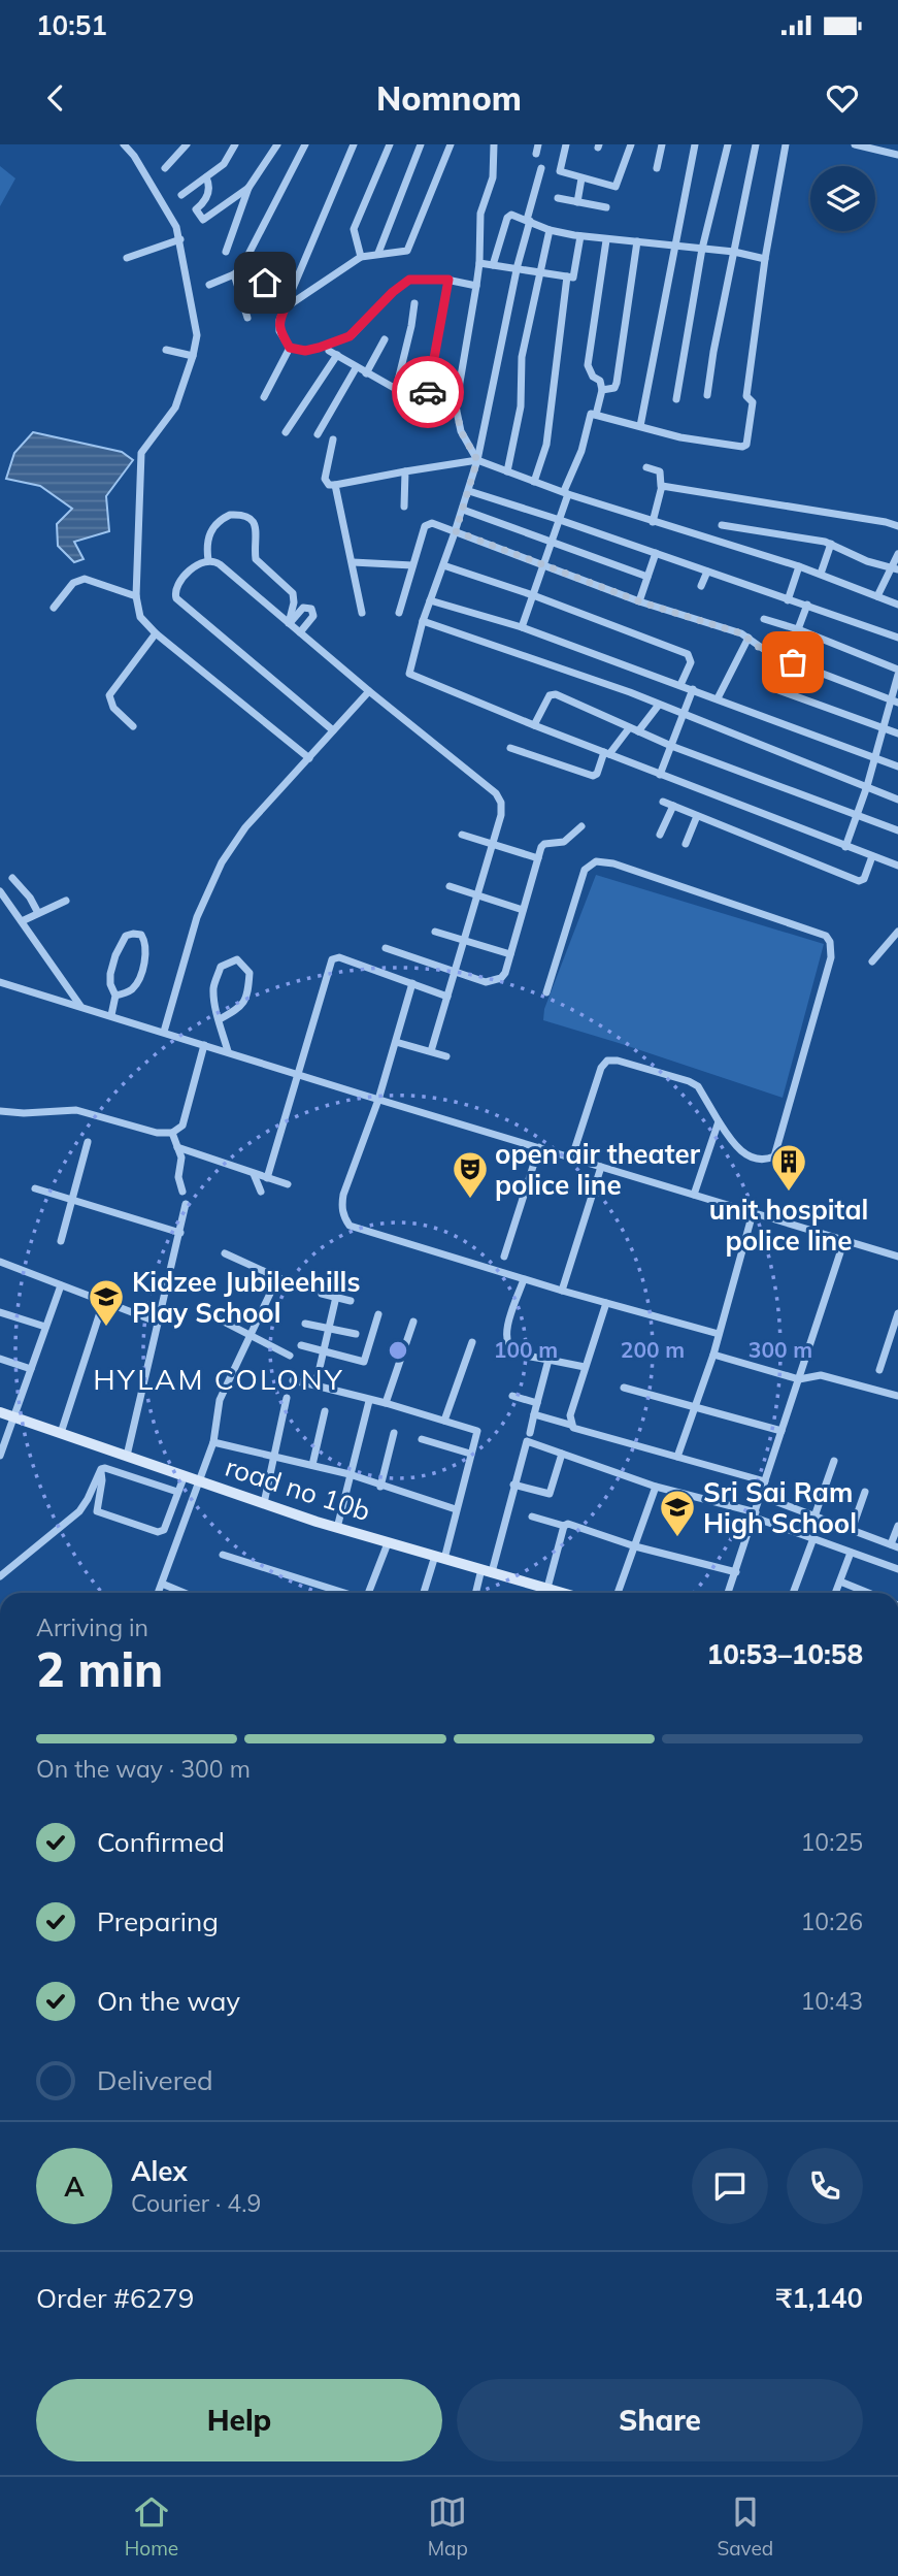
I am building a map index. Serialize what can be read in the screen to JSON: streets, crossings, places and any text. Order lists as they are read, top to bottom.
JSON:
{
  "streets": {
    "street": ["road no 10b"]
  },
  "districts": ["HYLAM COLONY"],
  "places": {
    "building": ["unit hospital police line"],
    "theatre": ["open air theater police line"],
    "school or university": ["Kidzee Jubileehills Play School", "Sri Sai Ram High School"]
  },
  "page": {
    "status": "10:51",
    "header": "Nomnom",
    "heading": ["2 min", "Arriving in", "10:53–10:58"],
    "panel": [
      "Alex",
      "Courier · 4.9",
      "Order #6279",
      "₹1,140"
    ],
    "bar": "On the way · 300 m",
    "list": [
      ["Confirmed", "10:25"],
      ["Preparing", "10:26"],
      ["On the way", "10:43"],
      "Delivered"
    ],
    "round": "A",
    "buttons": ["Help", "Share"],
    "tabs": ["Home", "Map", "Saved"]
  },
  "rings": ["100 m", "200 m", "300 m"]
}
